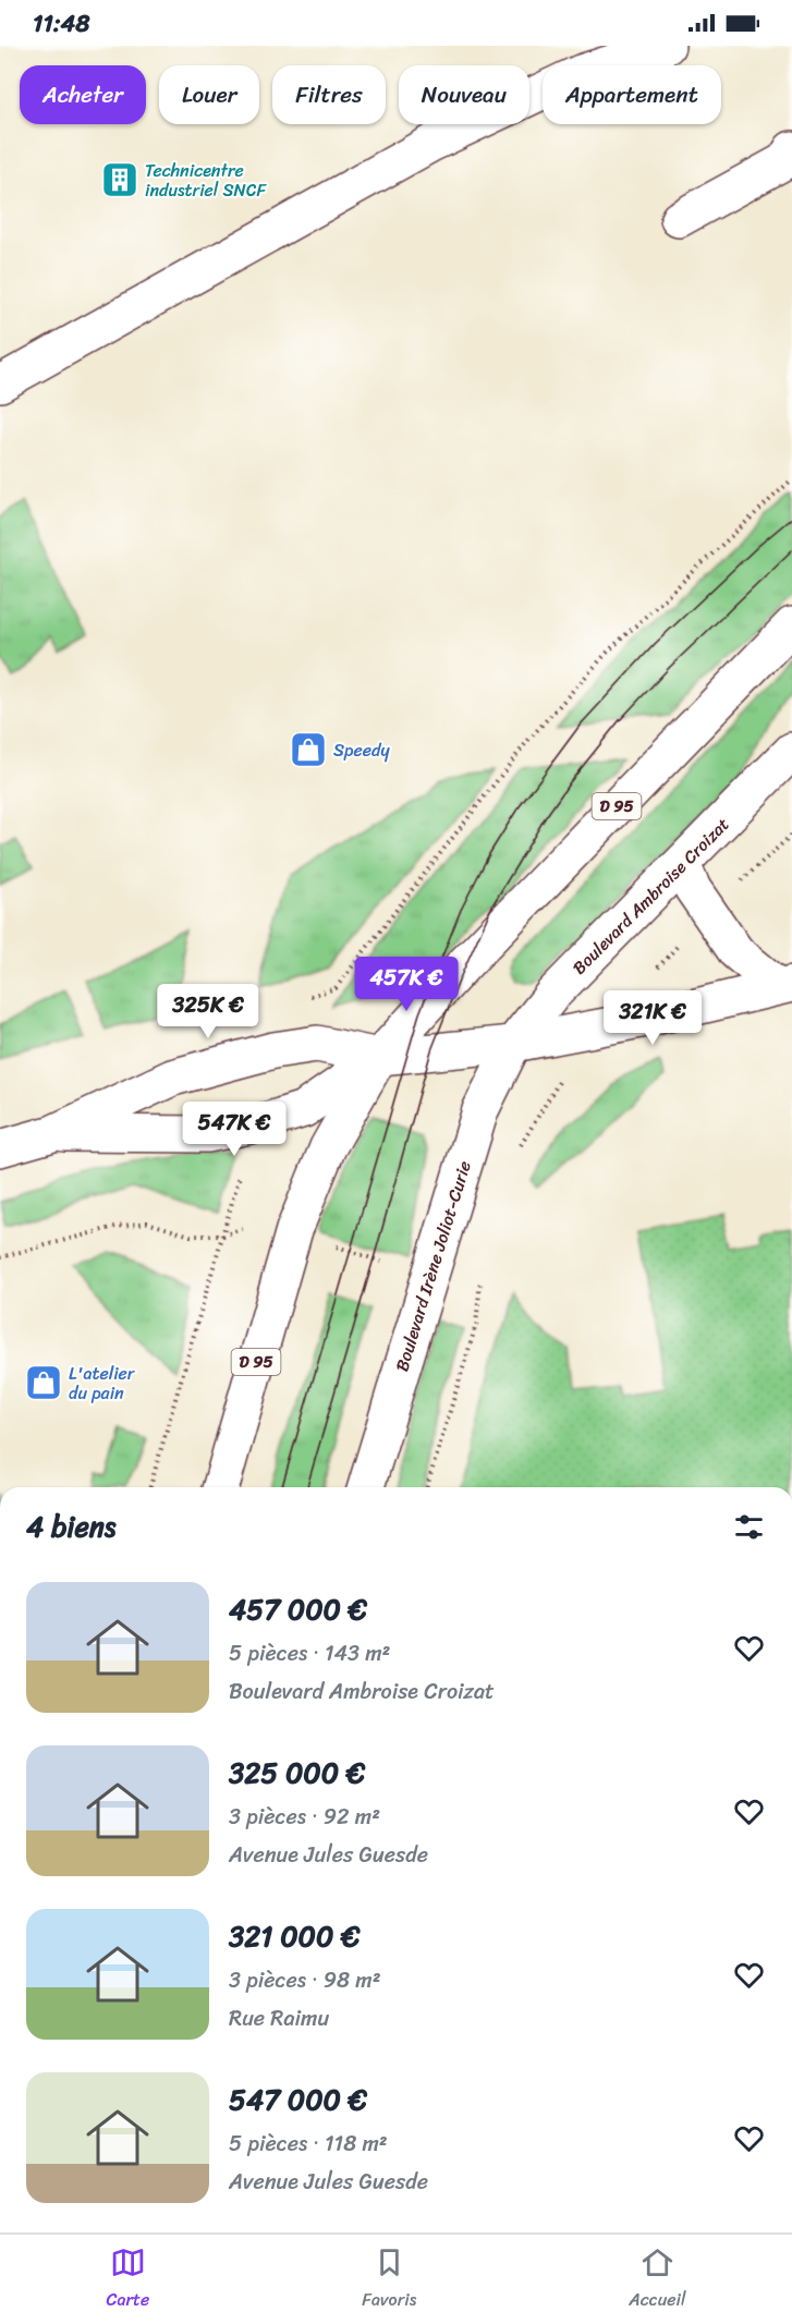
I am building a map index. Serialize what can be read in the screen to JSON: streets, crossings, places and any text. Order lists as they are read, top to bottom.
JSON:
{
  "streets": {
    "main road": ["D 95", "Boulevard Ambroise Croizat", "Boulevard Irène Joliot-Curie"]
  },
  "crossings": [
    ["Boulevard Ambroise Croizat", "Boulevard Irène Joliot-Curie"]
  ],
  "places": {
    "building": ["Technicentre industriel SNCF"],
    "shop": ["Speedy", "L'atelier du pain"]
  },
  "page": {
    "status": "11:48",
    "chip": [
      "Acheter",
      "Louer",
      "Filtres",
      "Nouveau",
      "Appartement"
    ],
    "price": [
      "457K €",
      "325K €",
      "321K €",
      "547K €"
    ],
    "heading": "4 biens",
    "list": [
      {
        "name": "457 000 €",
        "note": "5 pièces · 143 m² · Boulevard Ambroise Croizat"
      },
      {
        "name": "325 000 €",
        "note": "3 pièces · 92 m² · Avenue Jules Guesde"
      },
      {
        "name": "321 000 €",
        "note": "3 pièces · 98 m² · Rue Raimu"
      },
      {
        "name": "547 000 €",
        "note": "5 pièces · 118 m² · Avenue Jules Guesde"
      }
    ],
    "tabs": ["Carte", "Favoris", "Accueil"]
  }
}
